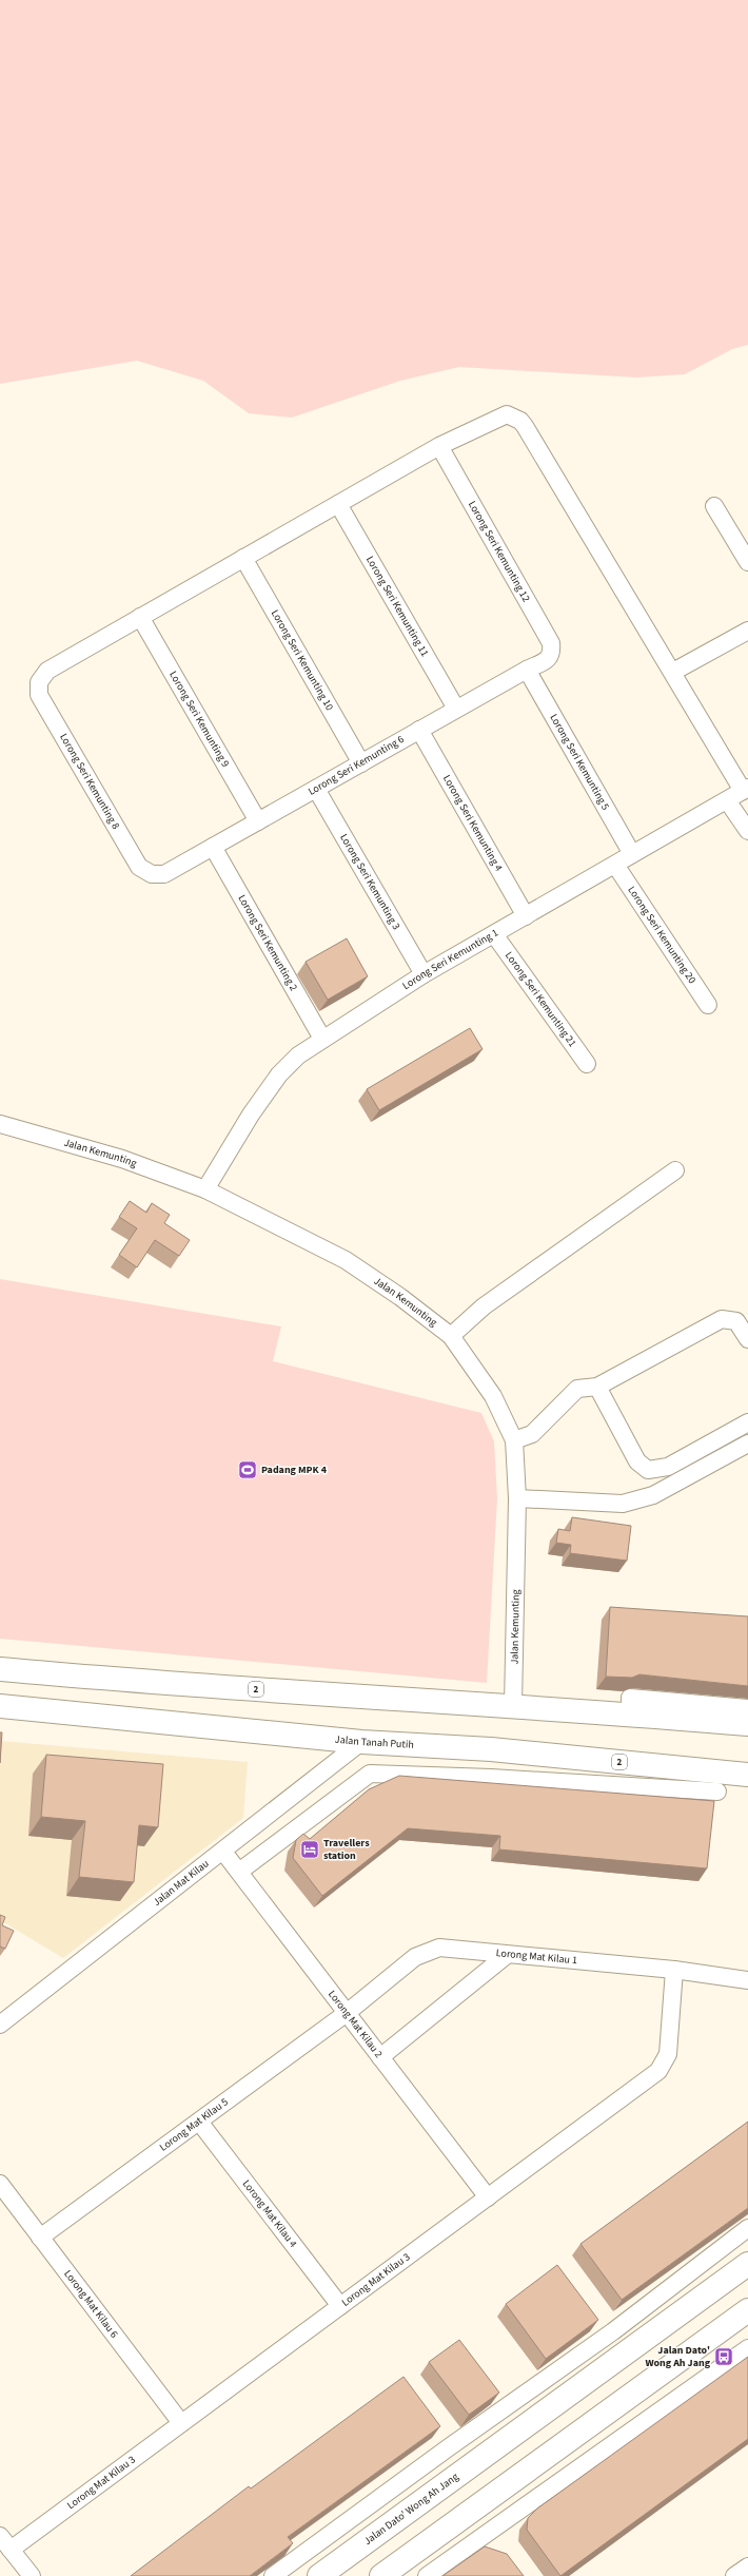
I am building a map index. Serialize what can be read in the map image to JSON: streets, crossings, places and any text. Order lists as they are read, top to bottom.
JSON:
{
  "streets": {
    "main road": ["2", "Jalan Tanah Putih", "Jalan Dato' Wong Ah Jang"],
    "street": [
      "Lorong Seri Kemunting 12",
      "Lorong Seri Kemunting 11",
      "Lorong Seri Kemunting 10",
      "Lorong Seri Kemunting 9",
      "Lorong Seri Kemunting 5",
      "Lorong Seri Kemunting 6",
      "Lorong Seri Kemunting 8",
      "Lorong Seri Kemunting 4",
      "Lorong Seri Kemunting 3",
      "Lorong Seri Kemunting 20",
      "Lorong Seri Kemunting 2",
      "Lorong Seri Kemunting 1",
      "Lorong Seri Kemunting 21",
      "Jalan Kemunting",
      "Jalan Mat Kilau",
      "Lorong Mat Kilau 1",
      "Lorong Mat Kilau 2",
      "Lorong Mat Kilau 5",
      "Lorong Mat Kilau 4",
      "Lorong Mat Kilau 3",
      "Lorong Mat Kilau 6"
    ]
  },
  "crossings": [
    ["Lorong Seri Kemunting 12", "Lorong Seri Kemunting 6"],
    ["Lorong Seri Kemunting 11", "Lorong Seri Kemunting 6"],
    ["Lorong Seri Kemunting 10", "Lorong Seri Kemunting 6"],
    ["Lorong Seri Kemunting 9", "Lorong Seri Kemunting 6"],
    ["Lorong Seri Kemunting 9", "Lorong Seri Kemunting 8"],
    ["Lorong Seri Kemunting 5", "Lorong Seri Kemunting 6"],
    ["Lorong Seri Kemunting 5", "Lorong Seri Kemunting 1"],
    ["Lorong Seri Kemunting 6", "Lorong Seri Kemunting 8"],
    ["Lorong Seri Kemunting 6", "Lorong Seri Kemunting 4"],
    ["Lorong Seri Kemunting 6", "Lorong Seri Kemunting 3"],
    ["Lorong Seri Kemunting 6", "Lorong Seri Kemunting 2"],
    ["Lorong Seri Kemunting 4", "Lorong Seri Kemunting 1"],
    ["Lorong Seri Kemunting 3", "Lorong Seri Kemunting 1"],
    ["Lorong Seri Kemunting 20", "Lorong Seri Kemunting 1"],
    ["Lorong Seri Kemunting 2", "Lorong Seri Kemunting 1"],
    ["Lorong Seri Kemunting 1", "Lorong Seri Kemunting 21"],
    ["Lorong Seri Kemunting 1", "Jalan Kemunting"],
    ["Jalan Kemunting", "2"],
    ["Jalan Tanah Putih", "Jalan Mat Kilau"],
    ["Jalan Mat Kilau", "Lorong Mat Kilau 2"],
    ["Lorong Mat Kilau 1", "Lorong Mat Kilau 2"],
    ["Lorong Mat Kilau 1", "Lorong Mat Kilau 5"],
    ["Lorong Mat Kilau 1", "Lorong Mat Kilau 3"],
    ["Lorong Mat Kilau 2", "Lorong Mat Kilau 5"],
    ["Lorong Mat Kilau 2", "Lorong Mat Kilau 3"],
    ["Lorong Mat Kilau 5", "Lorong Mat Kilau 4"],
    ["Lorong Mat Kilau 5", "Lorong Mat Kilau 6"],
    ["Lorong Mat Kilau 4", "Lorong Mat Kilau 3"],
    ["Lorong Mat Kilau 3", "Lorong Mat Kilau 6"]
  ],
  "places": {
    "sports": ["Padang MPK 4"],
    "hotel": ["Travellers station"],
    "bus stop": ["Jalan Dato' Wong Ah Jang"]
  }
}
